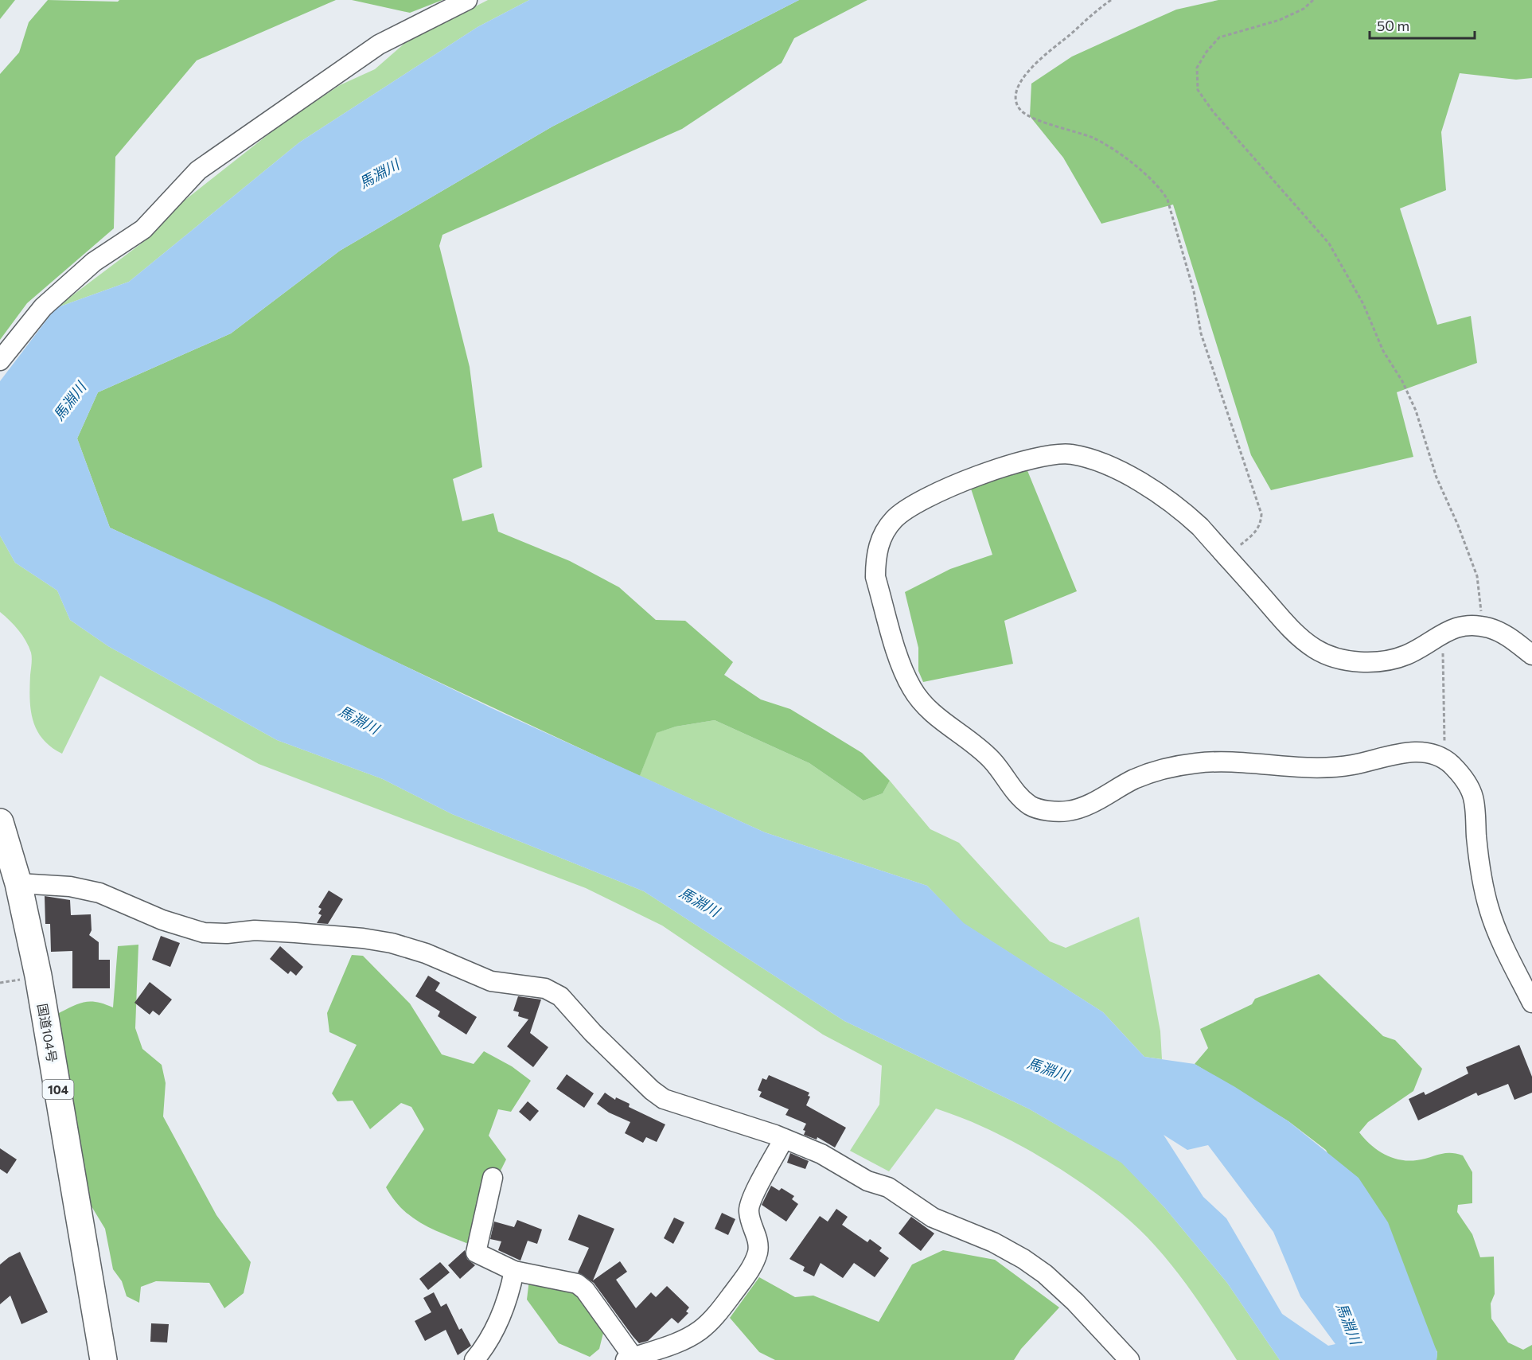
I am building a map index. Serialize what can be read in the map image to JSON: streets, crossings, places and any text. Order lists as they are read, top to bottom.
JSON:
{
  "streets": {
    "highway": ["国道104号", "104"]
  },
  "water": ["馬淵川"],
  "scale_bar": "50 m"
}
